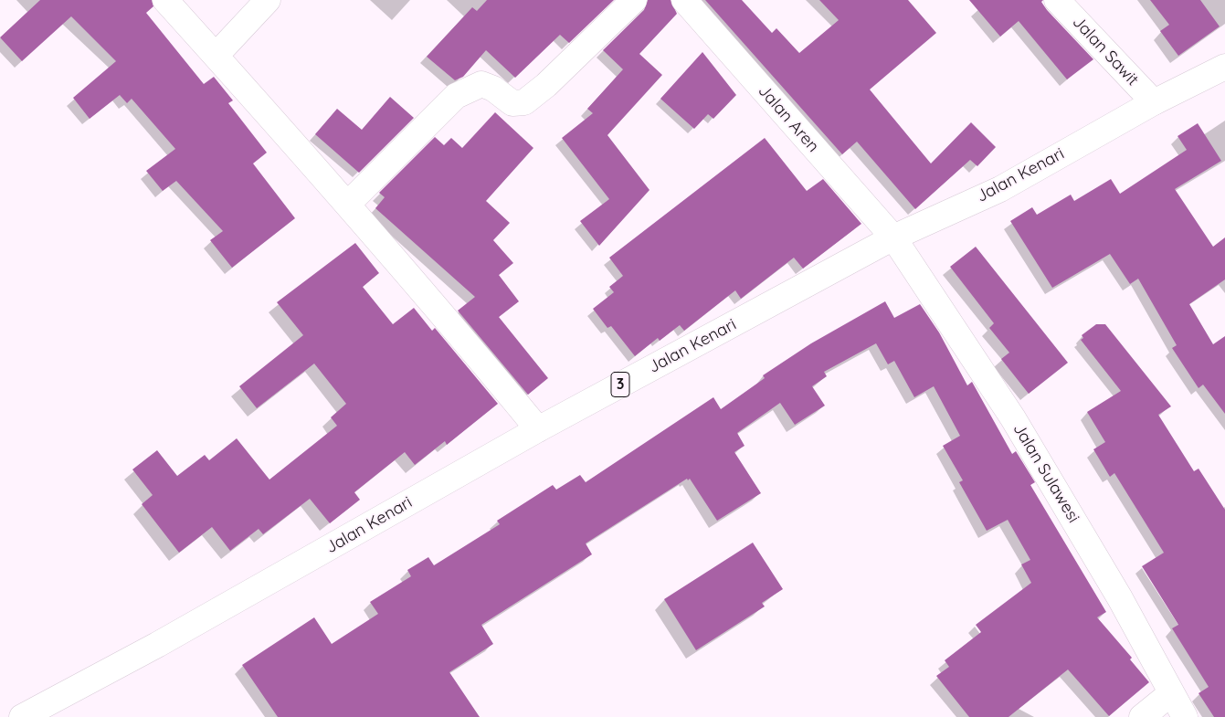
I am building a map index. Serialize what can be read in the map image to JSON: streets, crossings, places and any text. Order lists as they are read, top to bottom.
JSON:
{
  "streets": {
    "main road": [
      "Jalan Sawit",
      "Jalan Aren",
      "Jalan Kenari",
      "3",
      "Jalan Sulawesi"
    ]
  },
  "crossings": [
    ["Jalan Sawit", "Jalan Kenari"],
    ["Jalan Aren", "Jalan Kenari"],
    ["Jalan Aren", "Jalan Sulawesi"],
    ["Jalan Kenari", "Jalan Sulawesi"]
  ]
}
